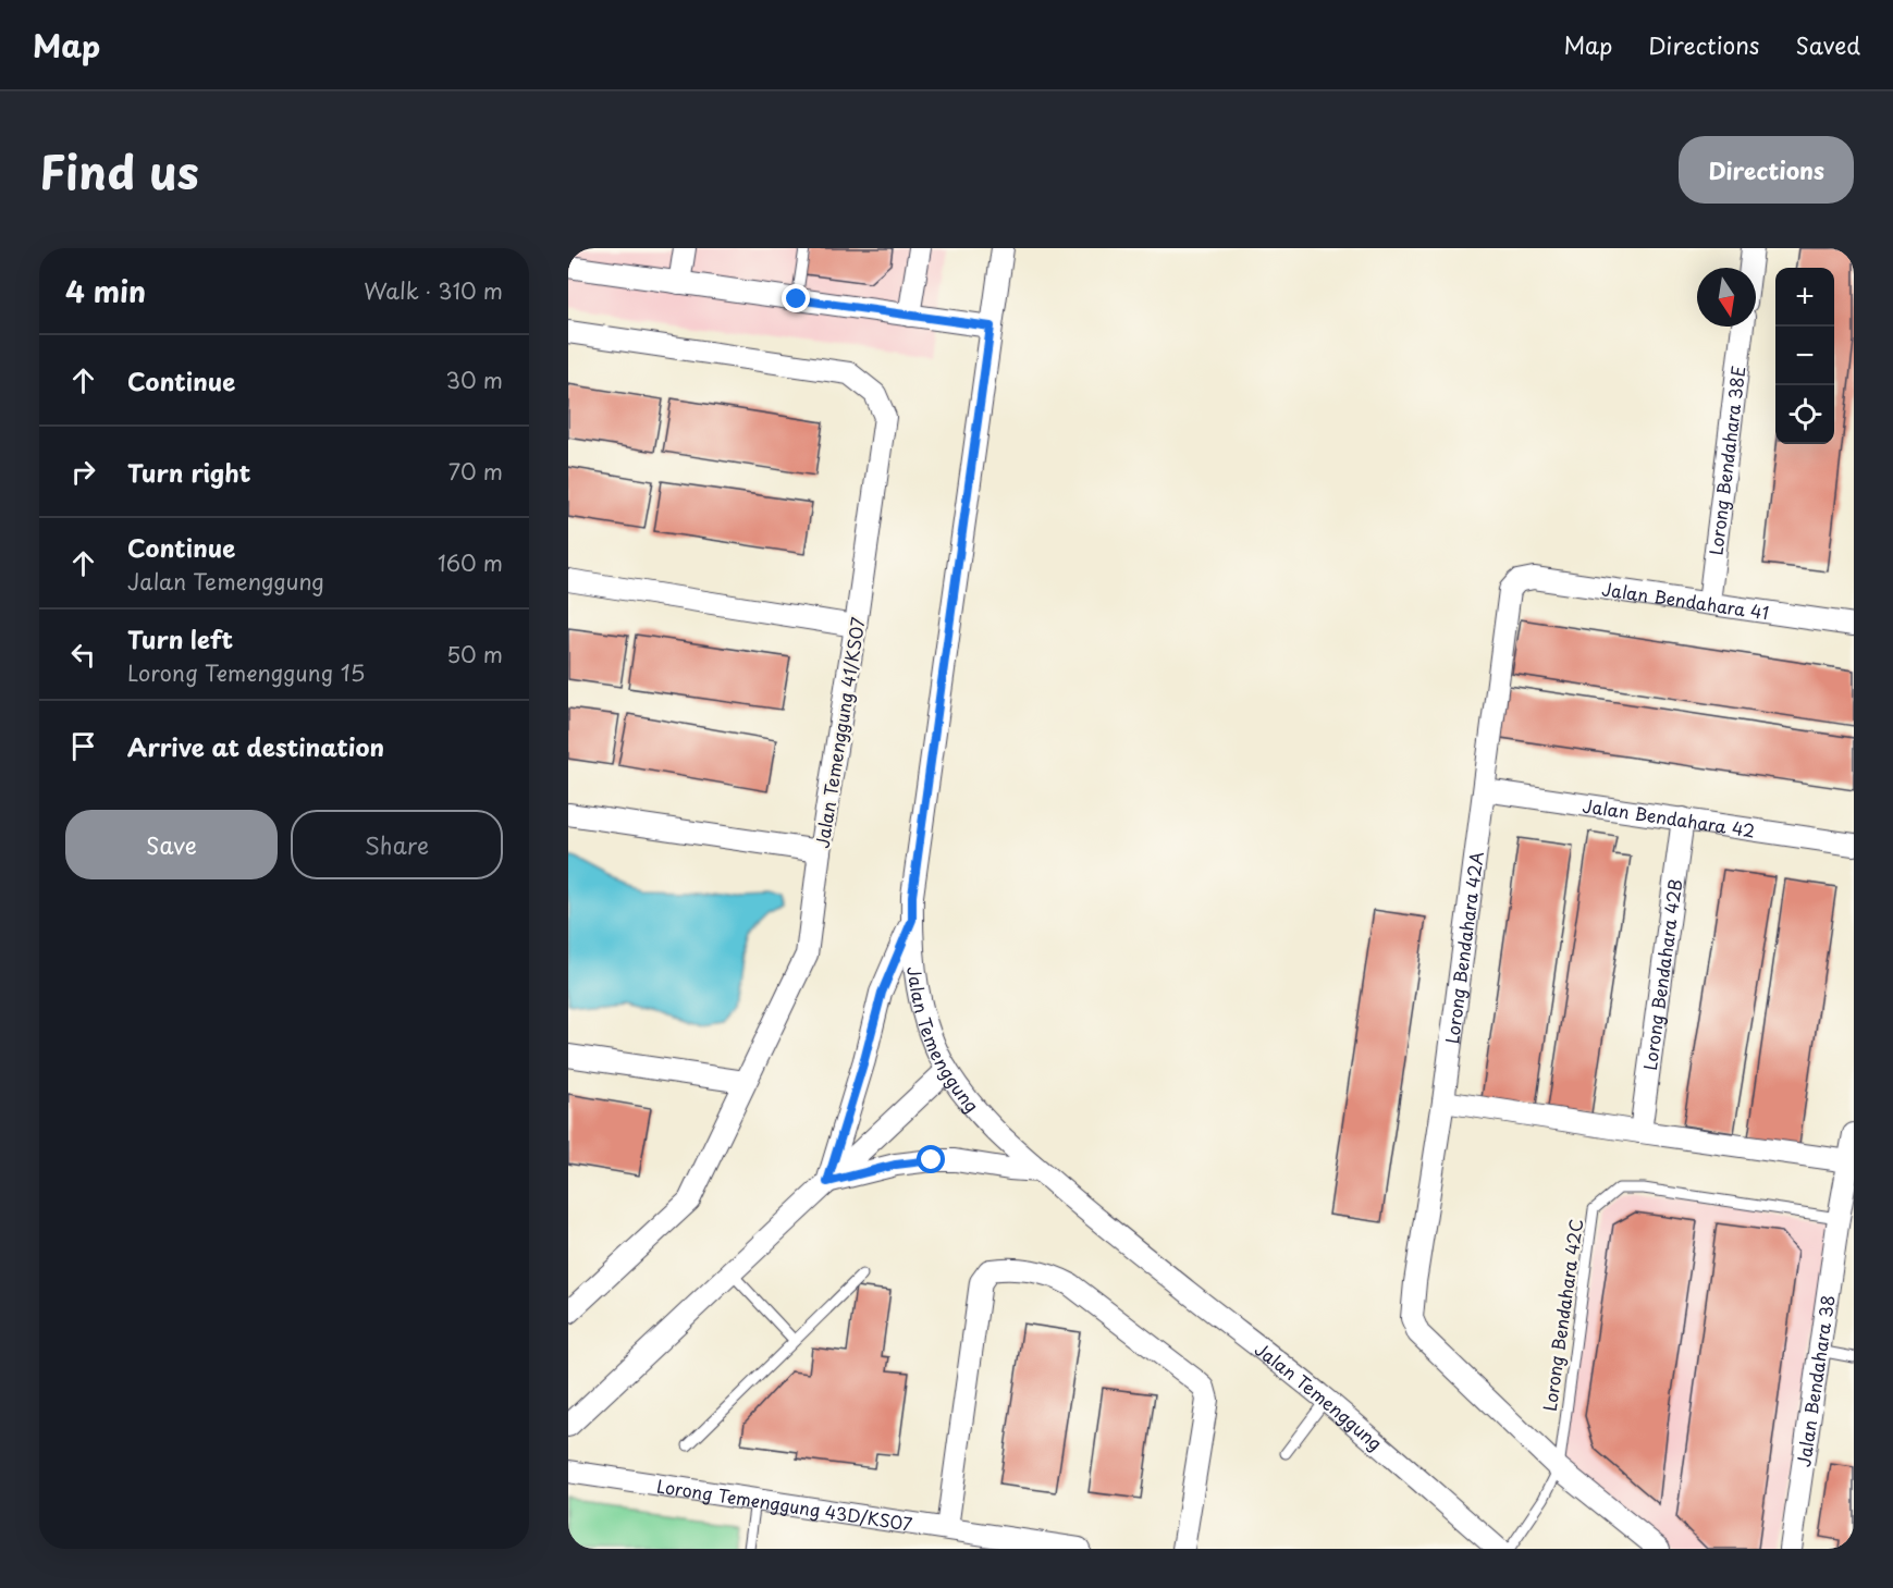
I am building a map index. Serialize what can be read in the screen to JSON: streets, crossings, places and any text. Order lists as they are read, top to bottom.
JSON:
{
  "streets": {
    "street": [
      "Lorong Bendahara 38E",
      "Jalan Bendahara 41",
      "Jalan Temenggung 41/KS07",
      "Jalan Bendahara 42",
      "Lorong Bendahara 42A",
      "Lorong Bendahara 42B",
      "Jalan Temenggung",
      "Jalan Bendahara 38",
      "Lorong Temenggung 43D/KS07"
    ],
    "lane": ["Lorong Bendahara 42C"]
  },
  "crossings": [
    ["Lorong Bendahara 38E", "Jalan Bendahara 41"],
    ["Jalan Bendahara 41", "Lorong Bendahara 42A"],
    ["Jalan Bendahara 42", "Lorong Bendahara 42A"],
    ["Jalan Bendahara 42", "Lorong Bendahara 42B"],
    ["Lorong Bendahara 42A", "Lorong Bendahara 42C"],
    ["Lorong Bendahara 42C", "Jalan Bendahara 38"]
  ],
  "north": "bottom",
  "page": {
    "header": "Map",
    "nav": ["Map", "Directions", "Saved"],
    "title": "Find us",
    "buttons": [
      "Directions",
      ["Save", "Share"]
    ],
    "heading": ["4 min", "Walk · 310 m"],
    "map_buttons": ["+", "−"],
    "list": [
      ["Continue", "30 m"],
      ["Turn right", "70 m"],
      ["Continue", "Jalan Temenggung", "160 m"],
      ["Turn left", "Lorong Temenggung 15", "50 m"],
      "Arrive at destination"
    ]
  }
}
